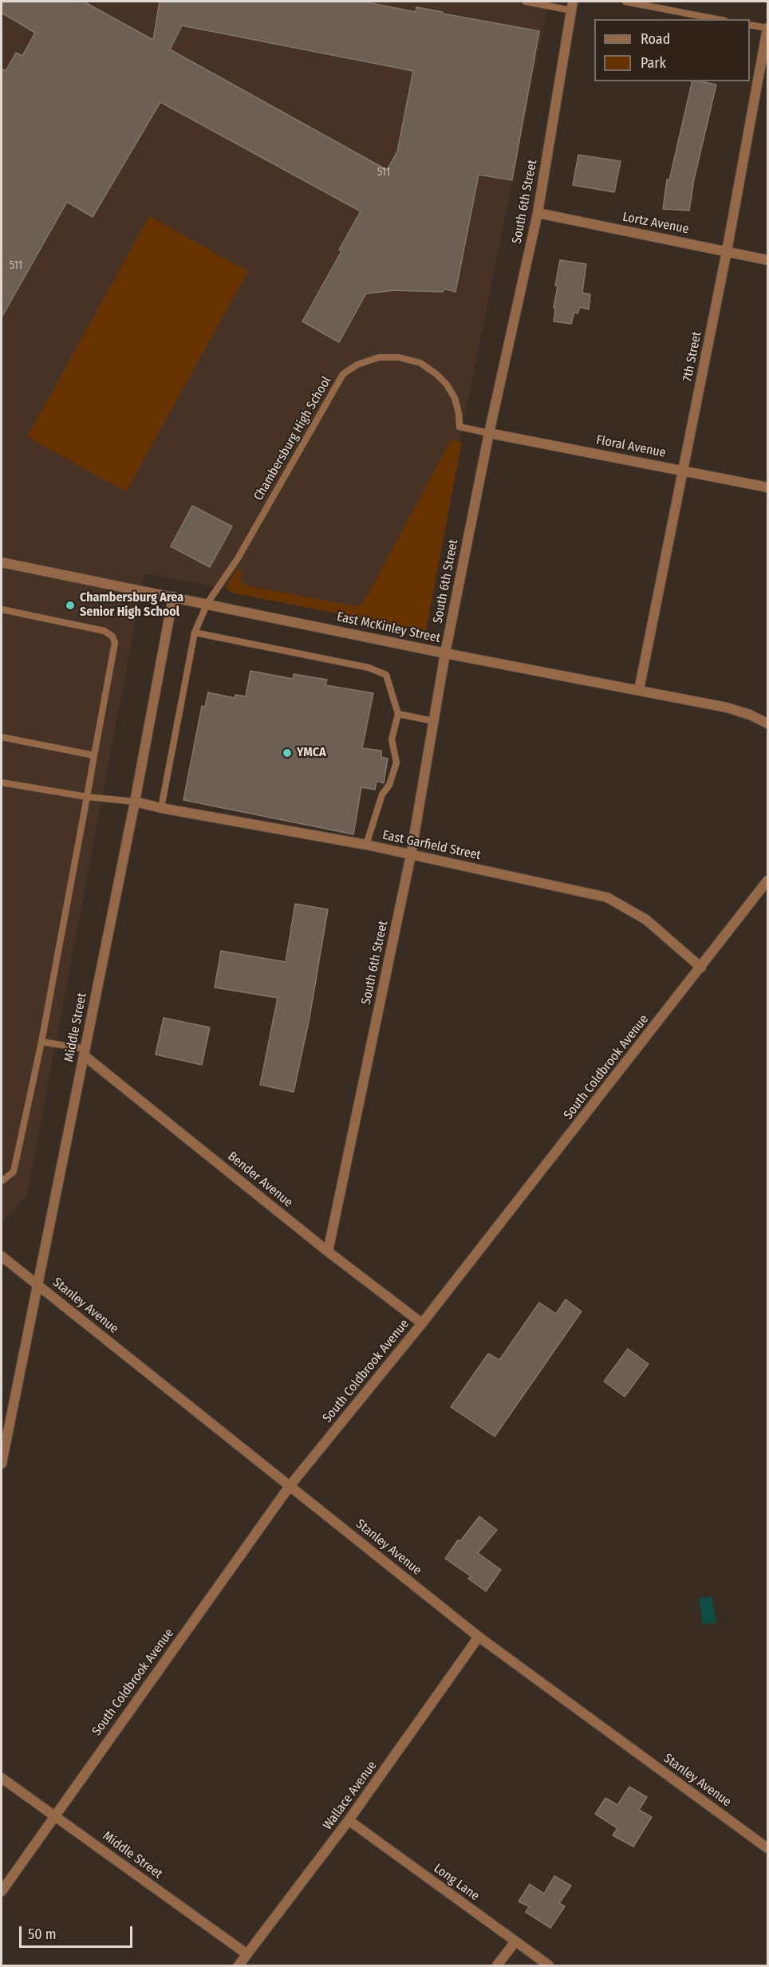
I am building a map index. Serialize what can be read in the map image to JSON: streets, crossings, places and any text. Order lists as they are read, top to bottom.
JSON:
{
  "streets": {
    "street": [
      "South 6th Street",
      "Lortz Avenue",
      "7th Street",
      "Floral Avenue",
      "East McKinley Street",
      "East Garfield Street",
      "Middle Street",
      "South Coldbrook Avenue",
      "Bender Avenue",
      "Stanley Avenue",
      "Wallace Avenue",
      "Long Lane"
    ],
    "lane": ["Chambersburg High School"]
  },
  "crossings": [
    ["South 6th Street", "Lortz Avenue"],
    ["South 6th Street", "Chambersburg High School"],
    ["South 6th Street", "Floral Avenue"],
    ["South 6th Street", "East McKinley Street"],
    ["South 6th Street", "East Garfield Street"],
    ["South 6th Street", "Bender Avenue"],
    ["Lortz Avenue", "7th Street"],
    ["7th Street", "Floral Avenue"],
    ["7th Street", "East McKinley Street"],
    ["Chambersburg High School", "Floral Avenue"],
    ["Chambersburg High School", "East McKinley Street"],
    ["Chambersburg High School", "East Garfield Street"],
    ["East McKinley Street", "Middle Street"],
    ["East Garfield Street", "Middle Street"],
    ["East Garfield Street", "South Coldbrook Avenue"],
    ["Middle Street", "South Coldbrook Avenue"],
    ["Middle Street", "Bender Avenue"],
    ["Middle Street", "Stanley Avenue"],
    ["Middle Street", "Wallace Avenue"],
    ["South Coldbrook Avenue", "Bender Avenue"],
    ["South Coldbrook Avenue", "Stanley Avenue"],
    ["Stanley Avenue", "Wallace Avenue"],
    ["Wallace Avenue", "Long Lane"]
  ],
  "places": ["Chambersburg Area Senior High School", "YMCA"],
  "house_numbers": ["511", "511"],
  "legend": ["Road", "Park"],
  "scale_bar": "50 m"
}
